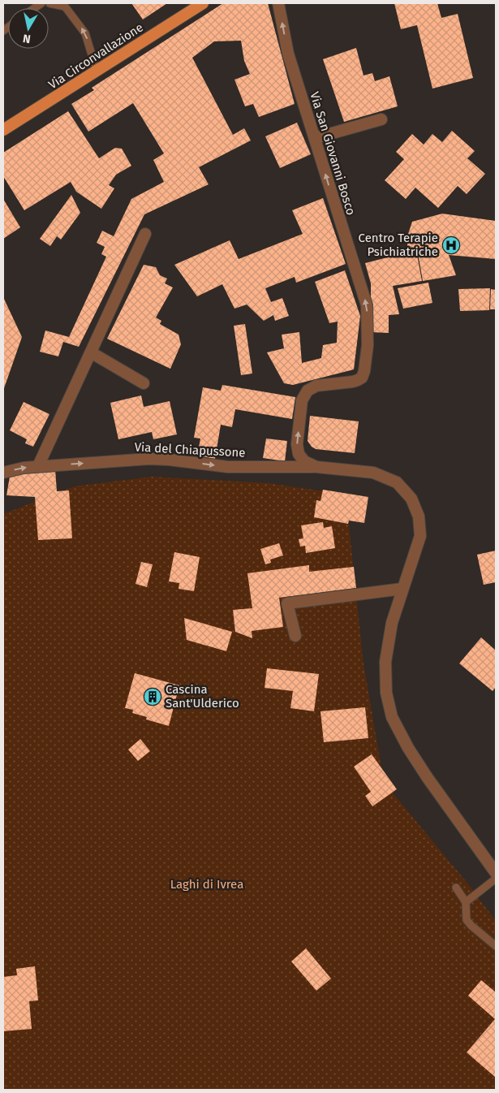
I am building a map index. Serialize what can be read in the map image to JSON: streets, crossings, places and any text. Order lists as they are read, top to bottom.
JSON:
{
  "streets": {
    "main road": ["Via Circonvallazione"],
    "street": ["Via San Giovanni Bosco", "Via del Chiapussone"]
  },
  "crossings": [
    ["Via San Giovanni Bosco", "Via del Chiapussone"]
  ],
  "one_way": ["Via San Giovanni Bosco", "Via del Chiapussone"],
  "parks": ["Laghi di Ivrea"],
  "places": {
    "hospital": ["Centro Terapie Psichiatriche"],
    "building": ["Cascina Sant'Ulderico"]
  },
  "north": "bottom"
}
